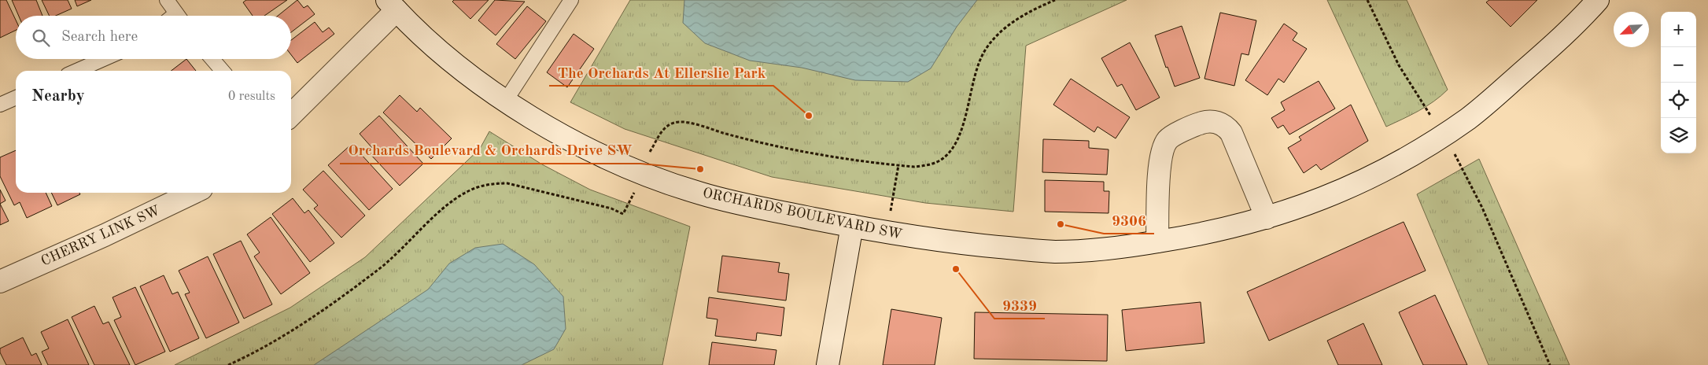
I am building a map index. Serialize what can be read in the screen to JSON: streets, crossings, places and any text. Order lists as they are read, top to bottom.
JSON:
{
  "streets": {
    "street": ["ORCHARDS BOULEVARD SW", "CHERRY LINK SW"]
  },
  "places": [
    "The Orchards At Ellerslie Park",
    "Orchards Boulevard & Orchards Drive SW",
    "9306",
    "9339"
  ],
  "north": "bottom left",
  "page": {
    "map_buttons": ["+", "−"],
    "search": "Search here",
    "heading": ["Nearby", "0 results"]
  }
}
